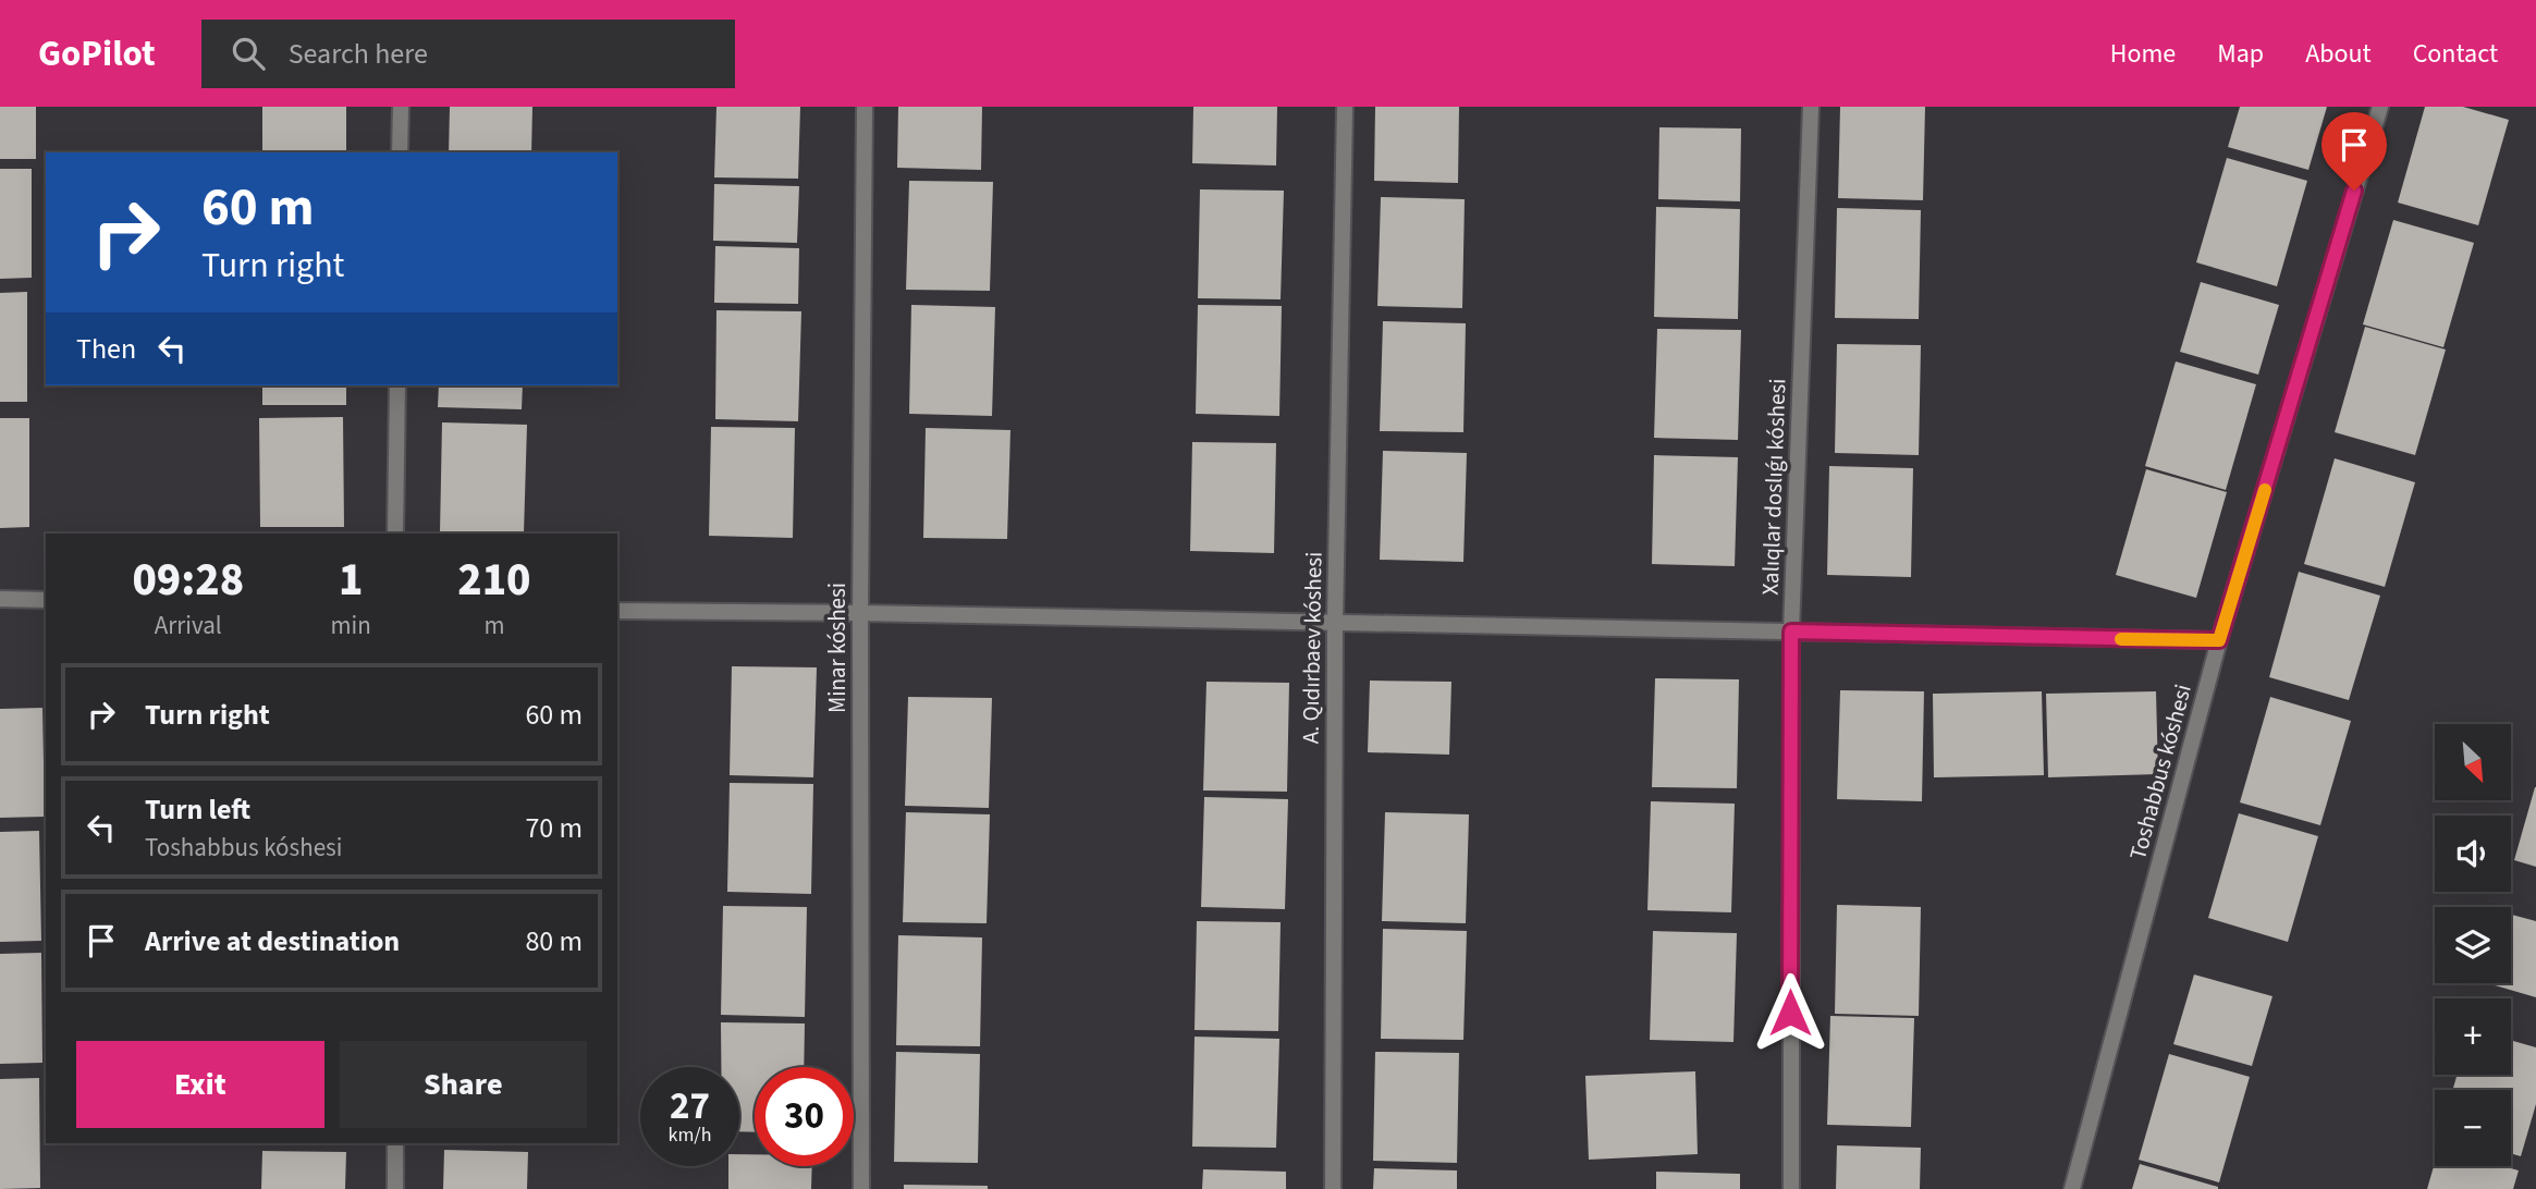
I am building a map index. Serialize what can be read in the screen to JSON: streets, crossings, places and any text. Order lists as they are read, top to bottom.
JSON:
{
  "streets": {
    "street": [
      "Xalıqlar doslıǵı kóshesi",
      "Minar kóshesi",
      "A. Qıdırbaev kóshesi",
      "Toshabbus kóshesi"
    ]
  },
  "north": "bottom right",
  "page": {
    "header": "GoPilot",
    "search": "Search here",
    "nav": [
      "Home",
      "Map",
      "About",
      "Contact"
    ],
    "turn": ["60 m", "Turn right"],
    "then": "Then",
    "eta": [
      "09:28",
      "Arrival",
      "1",
      "min",
      "210",
      "m"
    ],
    "list": [
      {
        "name": "Turn right",
        "value": "60 m"
      },
      {
        "name": "Turn left",
        "note": "Toshabbus kóshesi",
        "value": "70 m"
      },
      {
        "name": "Arrive at destination",
        "value": "80 m"
      }
    ],
    "map_buttons": ["+", "−"],
    "buttons": ["Exit", "Share"],
    "speed": "27 km/h",
    "limit": "30"
  }
}
